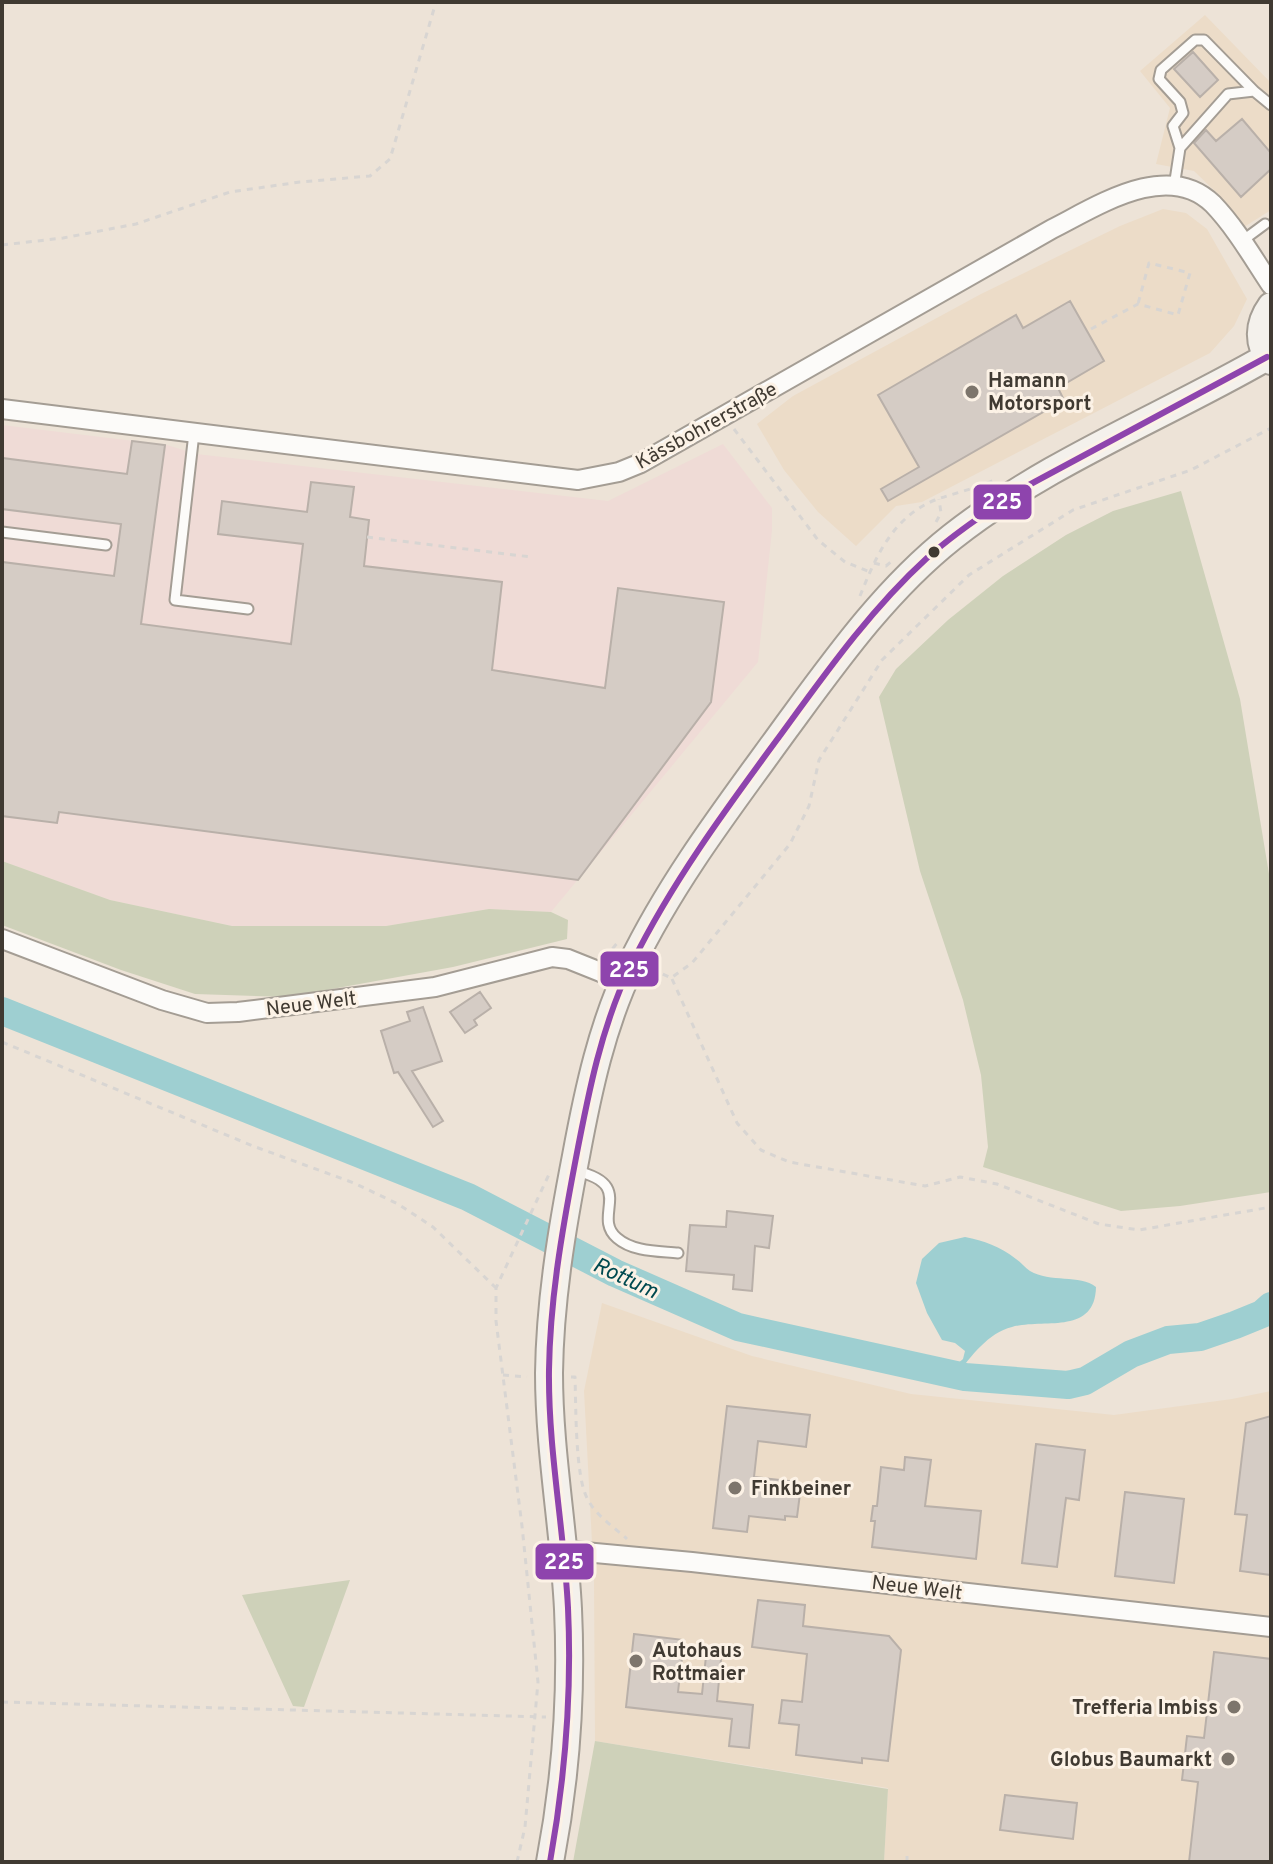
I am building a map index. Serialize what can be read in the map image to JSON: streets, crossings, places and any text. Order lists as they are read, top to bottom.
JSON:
{
  "streets": {
    "street": ["Kässbohrerstraße", "Neue Welt"]
  },
  "water": ["Rottum"],
  "places": [
    "Hamann Motorsport",
    "Finkbeiner",
    "Autohaus Rottmaier",
    "Trefferia Imbiss",
    "Globus Baumarkt"
  ],
  "lines": ["transit line 225"]
}
